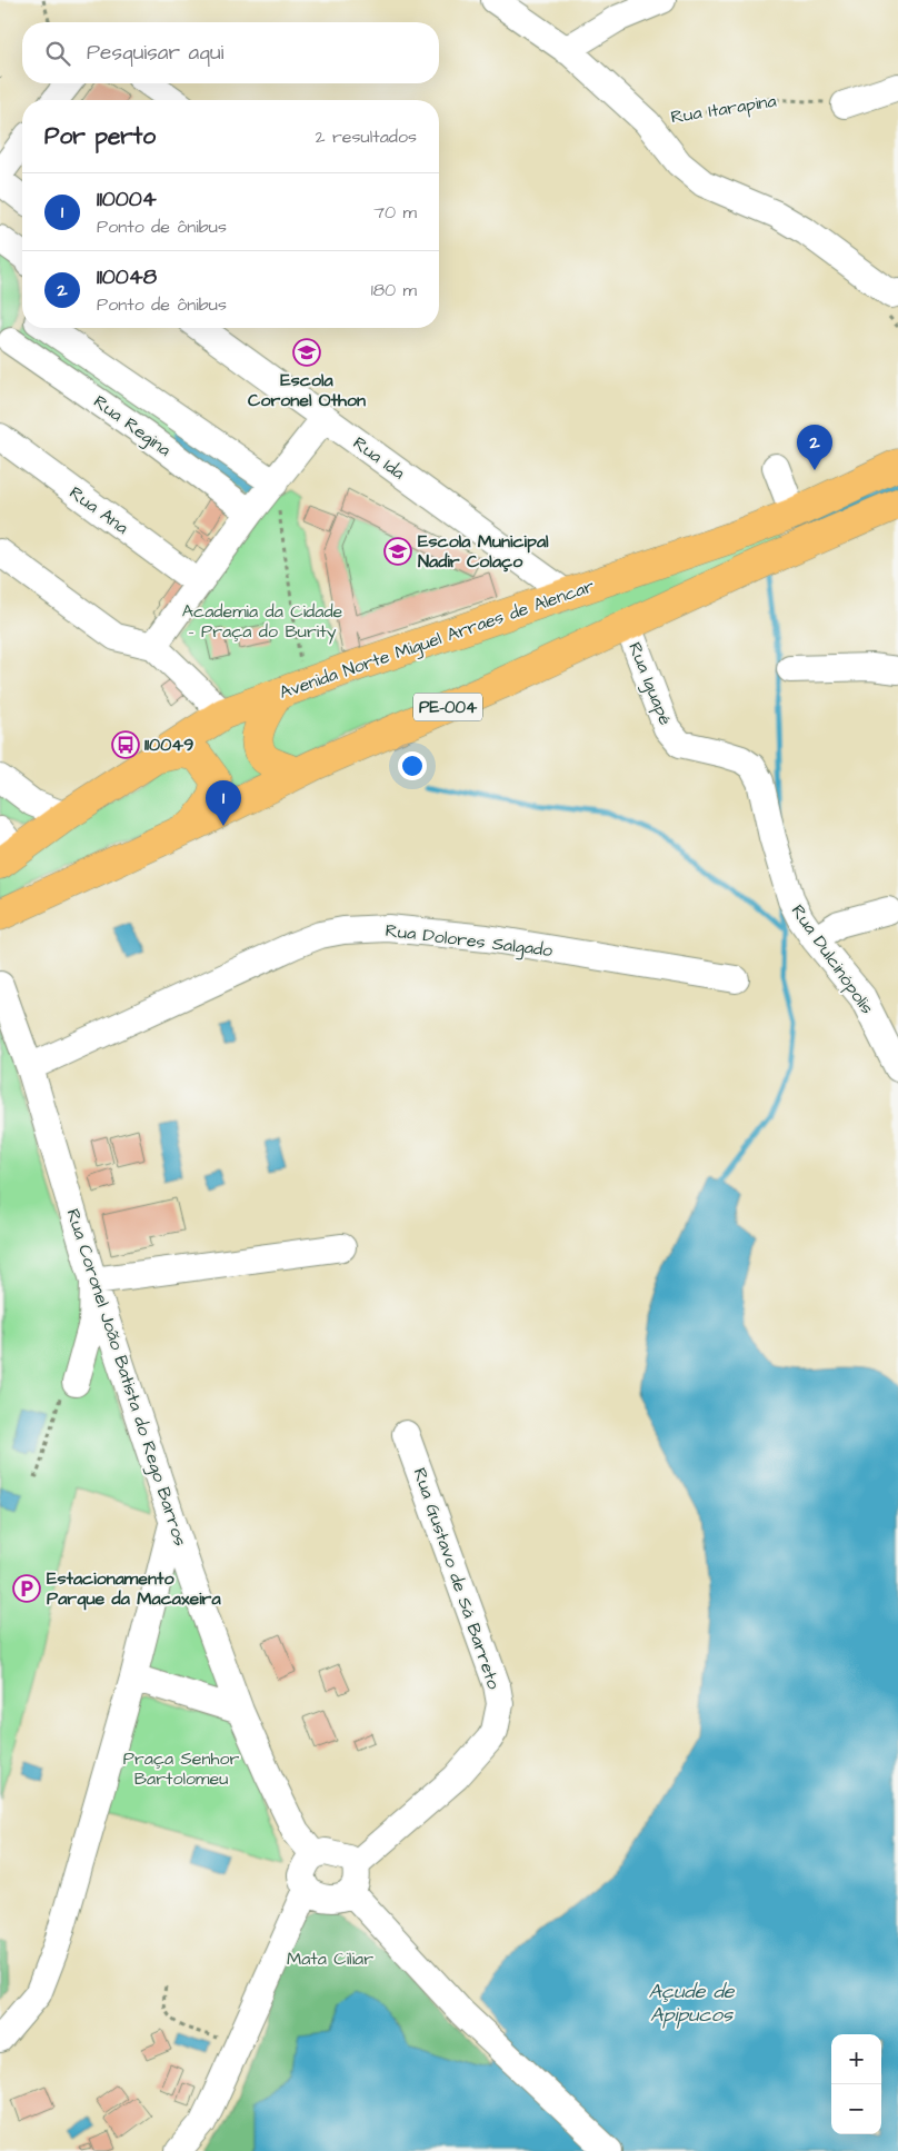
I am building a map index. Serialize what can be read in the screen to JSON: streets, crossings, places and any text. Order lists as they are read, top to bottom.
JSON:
{
  "streets": {
    "main road": ["Avenida Norte Miguel Arraes de Alencar", "PE-004"],
    "street": [
      "Rua Regina",
      "Rua Ida",
      "Rua Ana",
      "Rua Iguapé",
      "Rua Dolores Salgado",
      "Rua Dulcinópolis",
      "Rua Coronel João Batista do Rego Barros",
      "Rua Gustavo de Sá Barreto"
    ],
    "path": ["Rua Itarapina"]
  },
  "crossings": [
    ["Rua Ida", "Avenida Norte Miguel Arraes de Alencar"],
    ["Rua Iguapé", "PE-004"],
    ["Rua Iguapé", "Rua Dulcinópolis"],
    ["Rua Dolores Salgado", "Rua Coronel João Batista do Rego Barros"],
    ["Rua Coronel João Batista do Rego Barros", "Rua Gustavo de Sá Barreto"]
  ],
  "water": ["Açude de Apipucos"],
  "parks": ["Academia da Cidade - Praça do Burity", "Praça Senhor Bartolomeu", "Mata Ciliar"],
  "places": {
    "school or university": ["Escola Coronel Othon", "Escola Municipal Nadir Colaço"],
    "bus stop": ["110049"],
    "parking": ["Estacionamento Parque da Macaxeira"]
  },
  "page": {
    "search": "Pesquisar aqui",
    "heading": ["Por perto", "2 resultados"],
    "list": [
      {
        "mark": "1",
        "name": "110004",
        "note": "Ponto de ônibus",
        "value": "70 m"
      },
      {
        "mark": "2",
        "name": "110048",
        "note": "Ponto de ônibus",
        "value": "180 m"
      }
    ],
    "pins": ["2", "1"],
    "map_buttons": ["+", "−"]
  }
}
